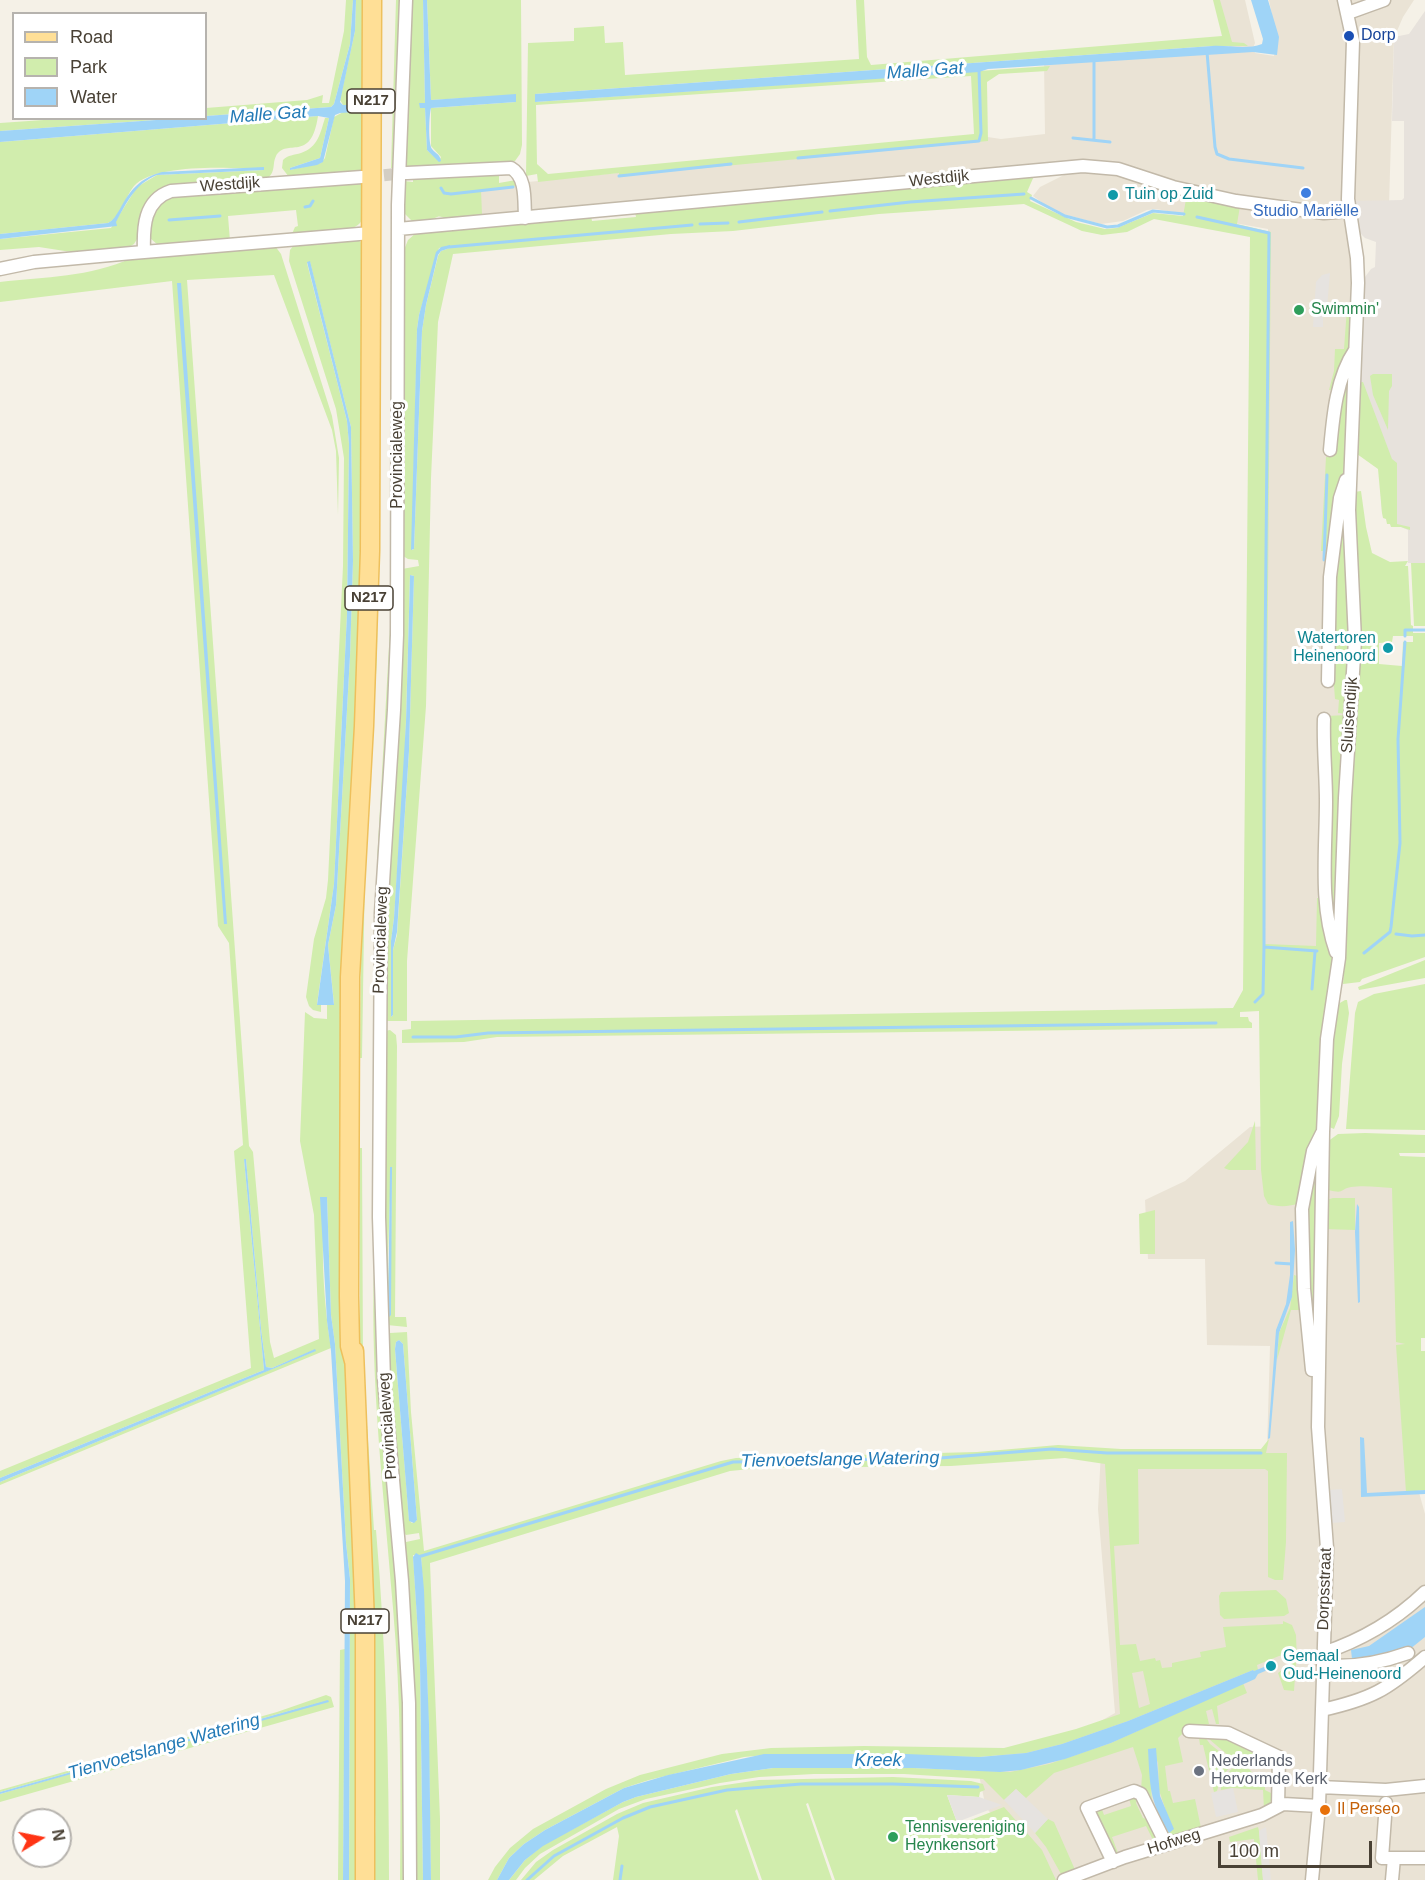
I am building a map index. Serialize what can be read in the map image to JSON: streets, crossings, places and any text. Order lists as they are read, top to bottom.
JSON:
{
  "streets": {
    "main road": ["N217", "Provincialeweg"],
    "street": [
      "Westdijk",
      "Sluisendijk",
      "Dorpsstraat",
      "Hofweg"
    ]
  },
  "crossings": [
    ["Westdijk", "Provincialeweg"],
    ["Westdijk", "Sluisendijk"],
    ["Sluisendijk", "Dorpsstraat"],
    ["Dorpsstraat", "Hofweg"]
  ],
  "water": ["Malle Gat", "Tienvoetslange Watering", "Kreek"],
  "places": [
    "Dorp",
    "Studio Mariëlle",
    "Tuin op Zuid",
    "Swimmin'",
    "Watertoren Heinenoord",
    "Gemaal Oud-Heinenoord",
    "Nederlands Hervormde Kerk",
    "Il Perseo",
    "Tennisvereniging Heynkensort"
  ],
  "legend": ["Road", "Park", "Water"],
  "scale_bar": "100 m",
  "north": "right"
}
